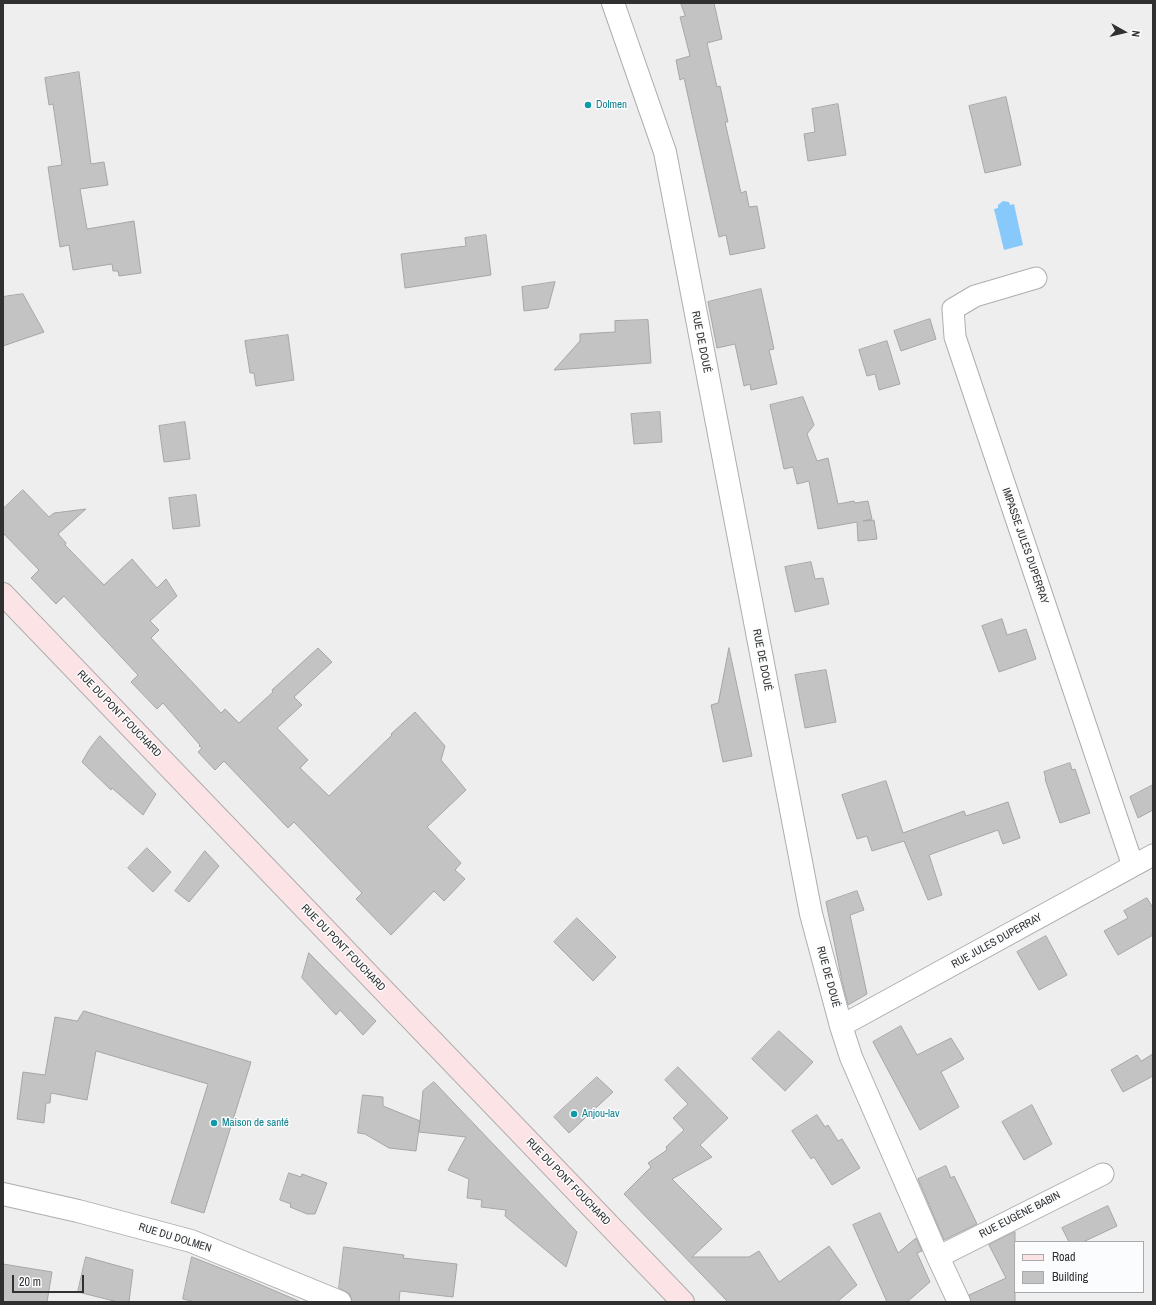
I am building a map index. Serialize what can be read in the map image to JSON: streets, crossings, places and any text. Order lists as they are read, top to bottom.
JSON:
{
  "streets": {
    "main road": ["RUE DU PONT FOUCHARD"],
    "street": [
      "RUE DE DOUÉ",
      "IMPASSE JULES DUPERRAY",
      "RUE JULES DUPERRAY",
      "RUE EUGÈNE BABIN",
      "RUE DU DOLMEN"
    ]
  },
  "crossings": [
    ["RUE DE DOUÉ", "RUE JULES DUPERRAY"],
    ["RUE DE DOUÉ", "RUE EUGÈNE BABIN"],
    ["IMPASSE JULES DUPERRAY", "RUE JULES DUPERRAY"]
  ],
  "places": ["Dolmen", "Anjou-lav", "Maison de santé"],
  "legend": ["Road", "Building"],
  "scale_bar": "20 m",
  "north": "right"
}
